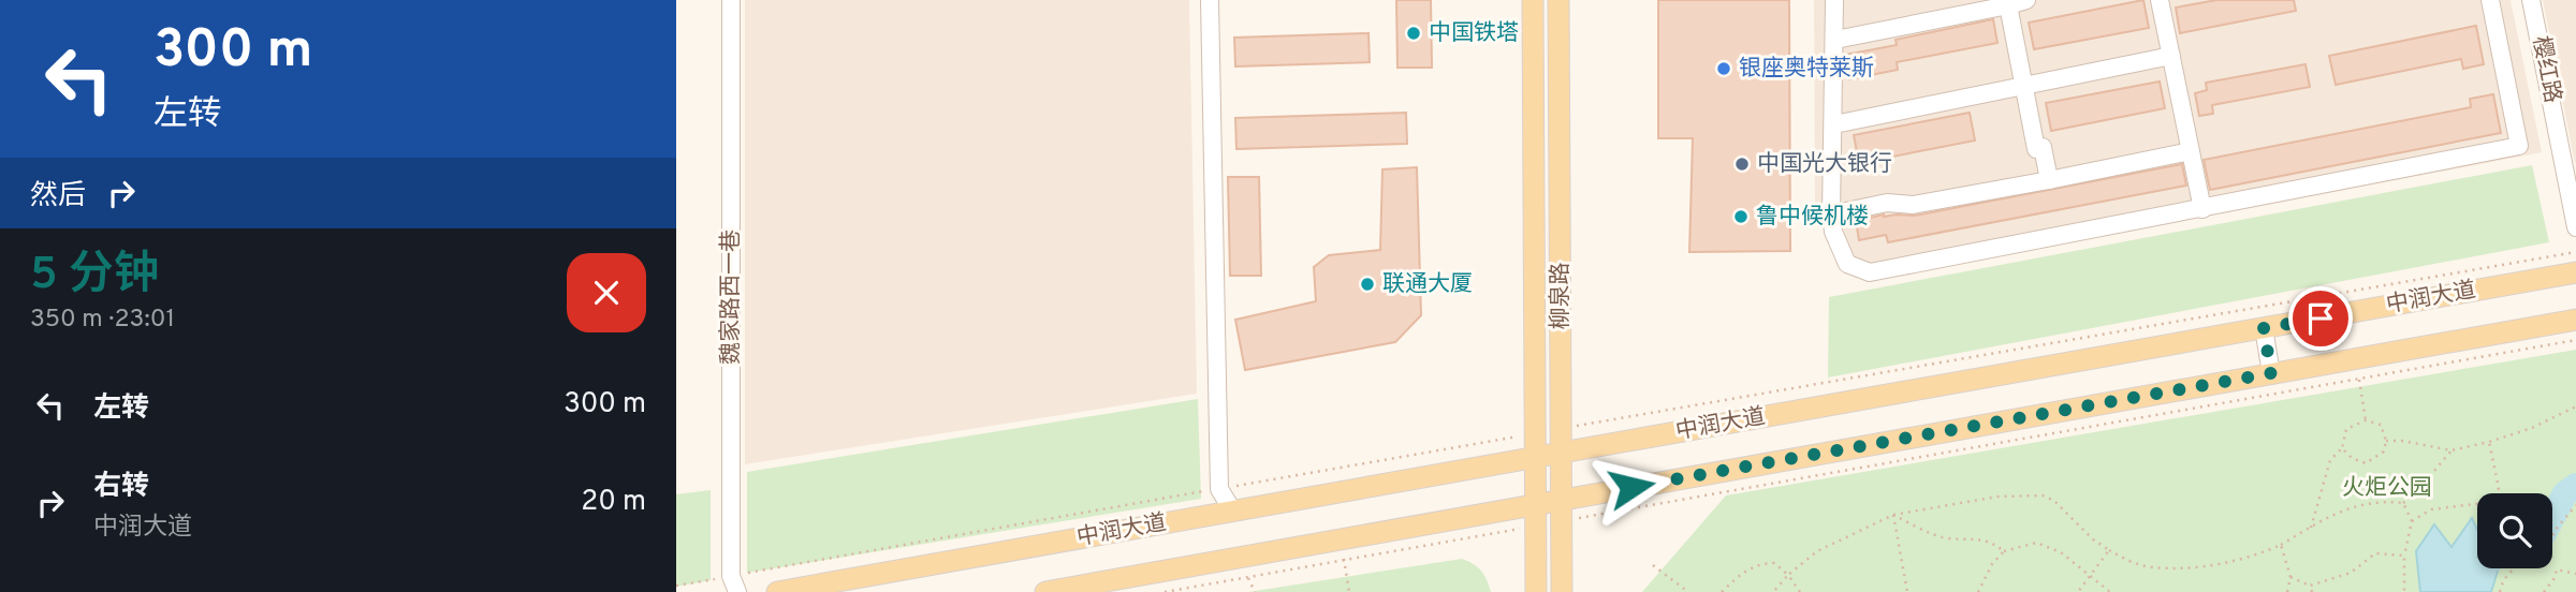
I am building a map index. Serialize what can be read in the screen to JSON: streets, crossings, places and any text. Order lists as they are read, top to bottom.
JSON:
{
  "streets": {
    "main road": ["柳泉路", "中润大道"],
    "street": ["樱红路", "魏家路西一巷"]
  },
  "crossings": [
    ["柳泉路", "中润大道"]
  ],
  "parks": ["火炬公园"],
  "places": [
    "中国铁塔",
    "银座奥特莱斯",
    "中国光大银行",
    "鲁中候机楼",
    "联通大厦"
  ],
  "page": {
    "turn": ["300 m", "左转"],
    "then": "然后",
    "heading": ["5 分钟", "350 m · 23:01"],
    "list": [
      {
        "name": "左转",
        "value": "300 m"
      },
      {
        "name": "右转",
        "note": "中润大道",
        "value": "20 m"
      }
    ]
  }
}
